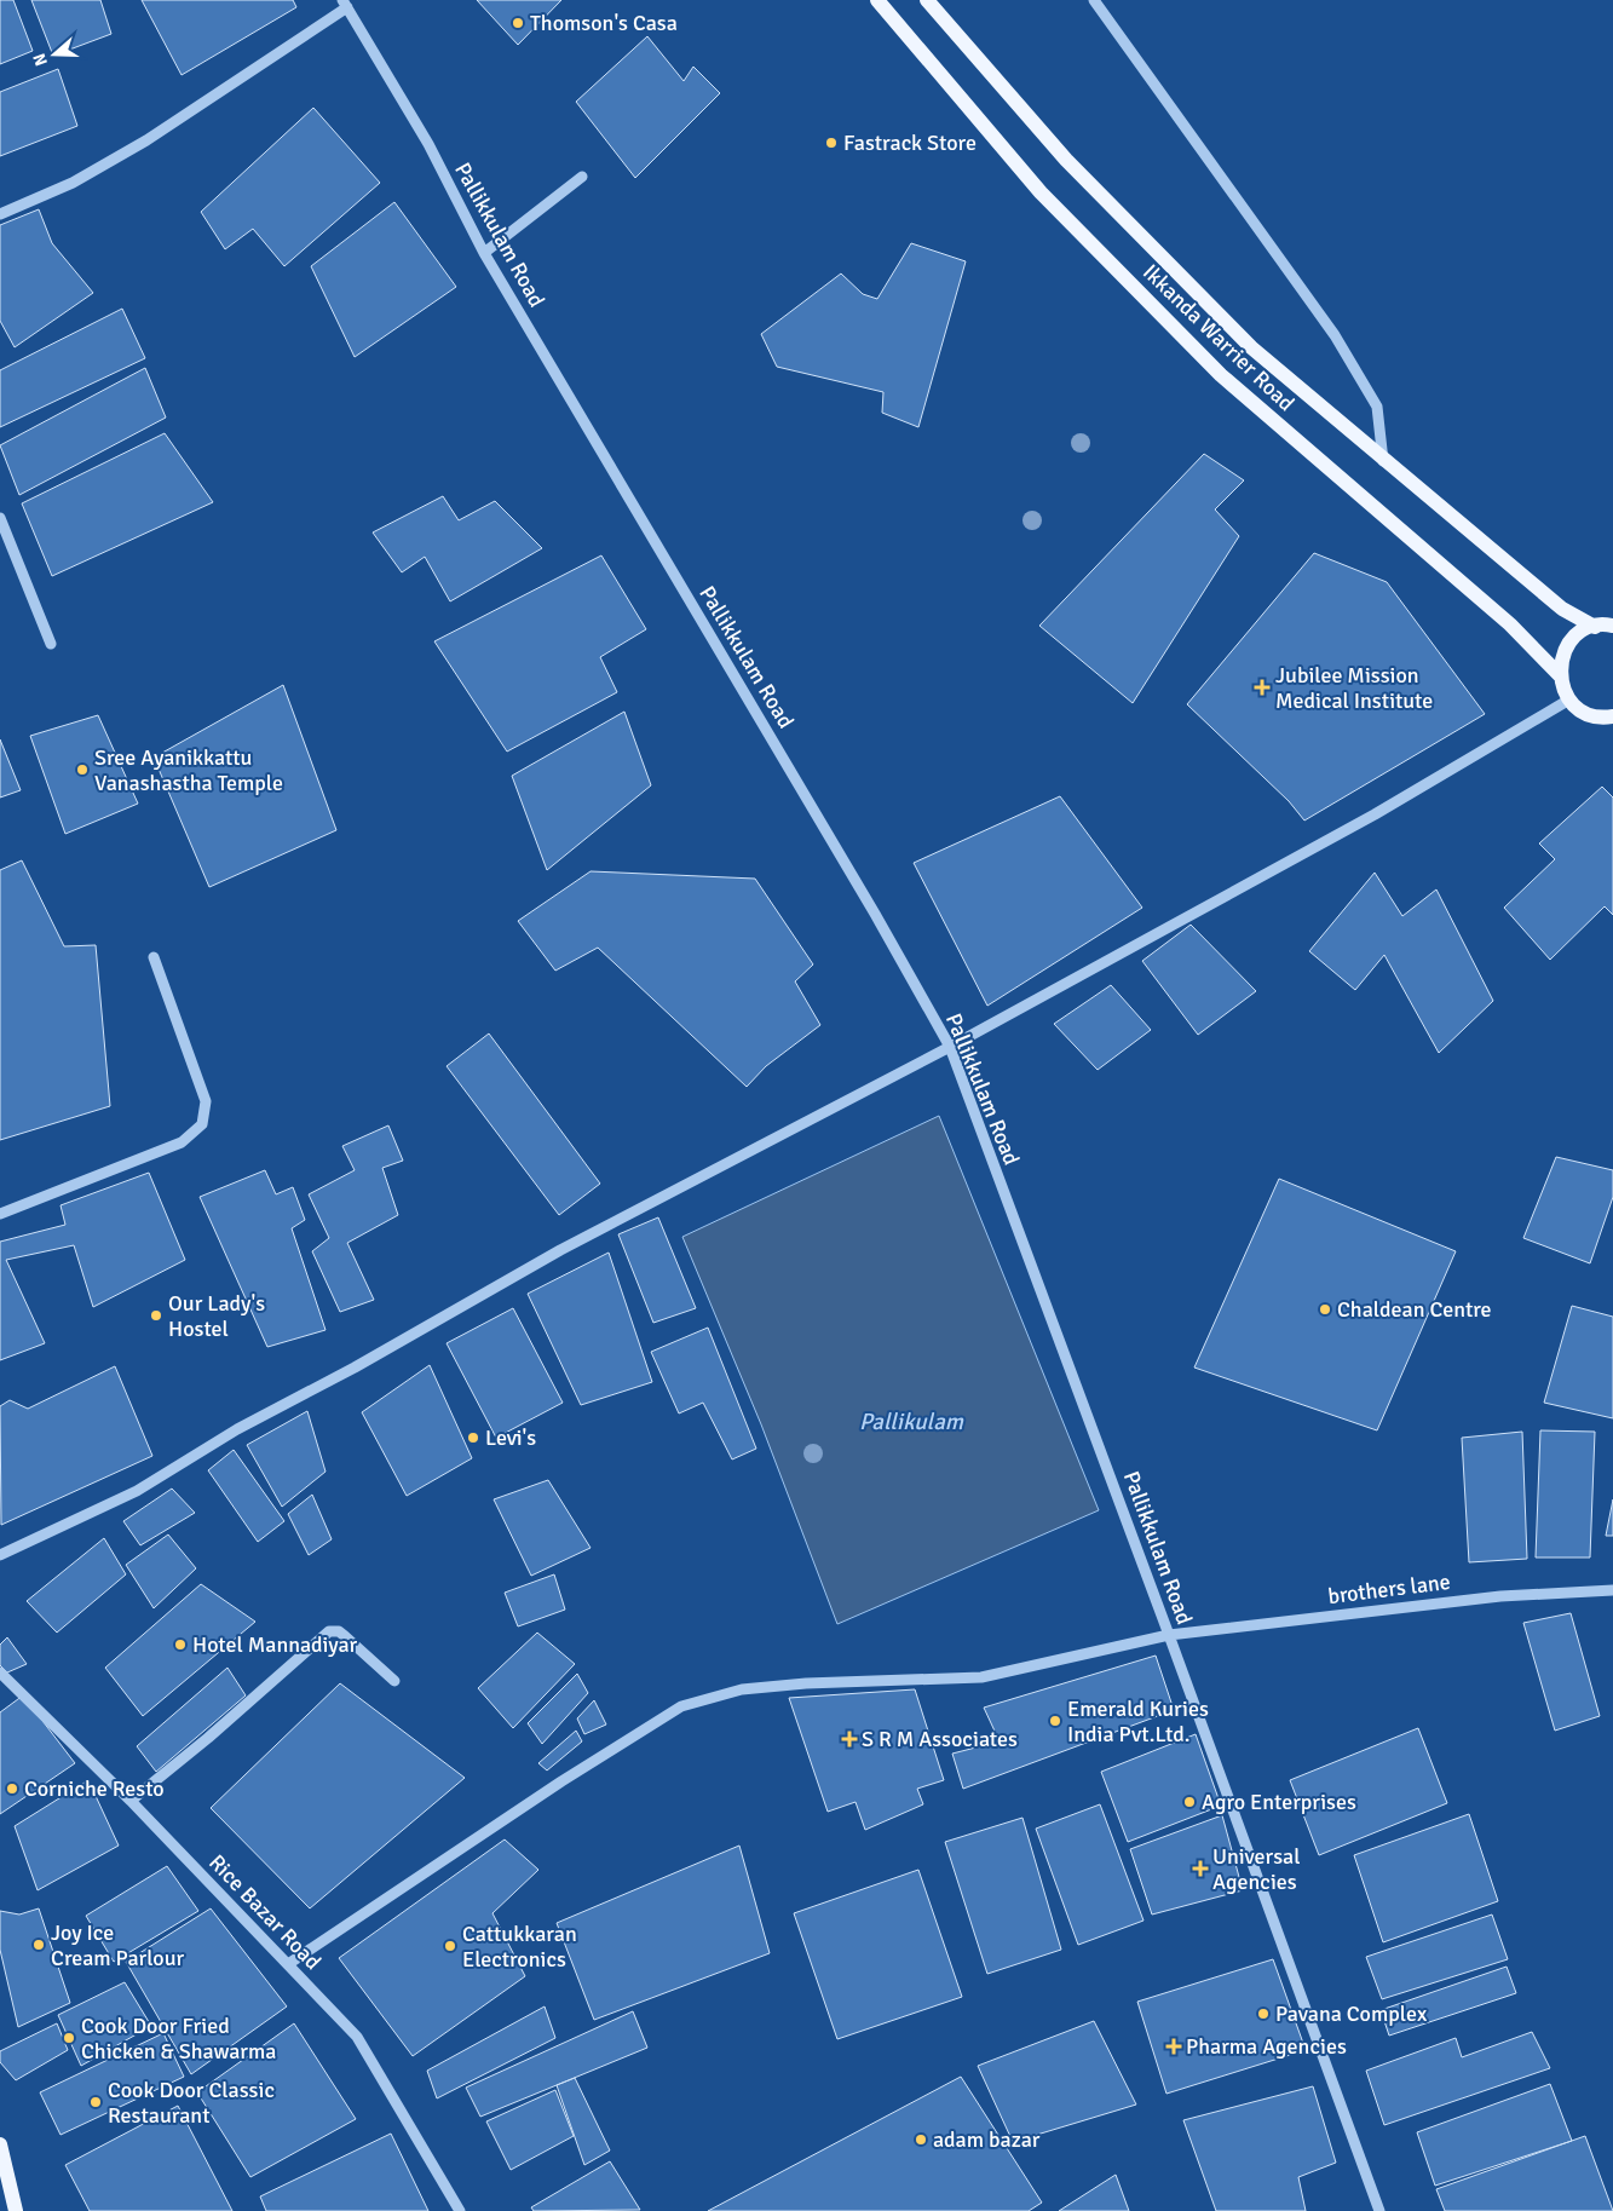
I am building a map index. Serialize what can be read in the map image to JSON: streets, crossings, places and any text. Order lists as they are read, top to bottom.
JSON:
{
  "streets": {
    "main road": ["Ikkanda Warrier Road"],
    "street": ["Pallikkulam Road", "brothers lane", "Rice Bazar Road"]
  },
  "crossings": [
    ["Pallikkulam Road", "brothers lane"],
    ["brothers lane", "Rice Bazar Road"]
  ],
  "water": ["Pallikulam"],
  "places": {
    "other": [
      "Thomson's Casa",
      "Fastrack Store",
      "Sree Ayanikkattu Vanashastha Temple",
      "Chaldean Centre",
      "Our Lady's Hostel",
      "Levi's",
      "Hotel Mannadiyar",
      "Emerald Kuries India Pvt.Ltd.",
      "Corniche Resto",
      "Agro Enterprises",
      "Joy Ice Cream Parlour",
      "Cattukkaran Electronics",
      "Pavana Complex",
      "Cook Door Fried Chicken & Shawarma",
      "Cook Door Classic Restaurant",
      "adam bazar"
    ],
    "health": [
      "Jubilee Mission Medical Institute",
      "S R M Associates",
      "Universal Agencies",
      "Pharma Agencies"
    ]
  },
  "north": "left"
}
